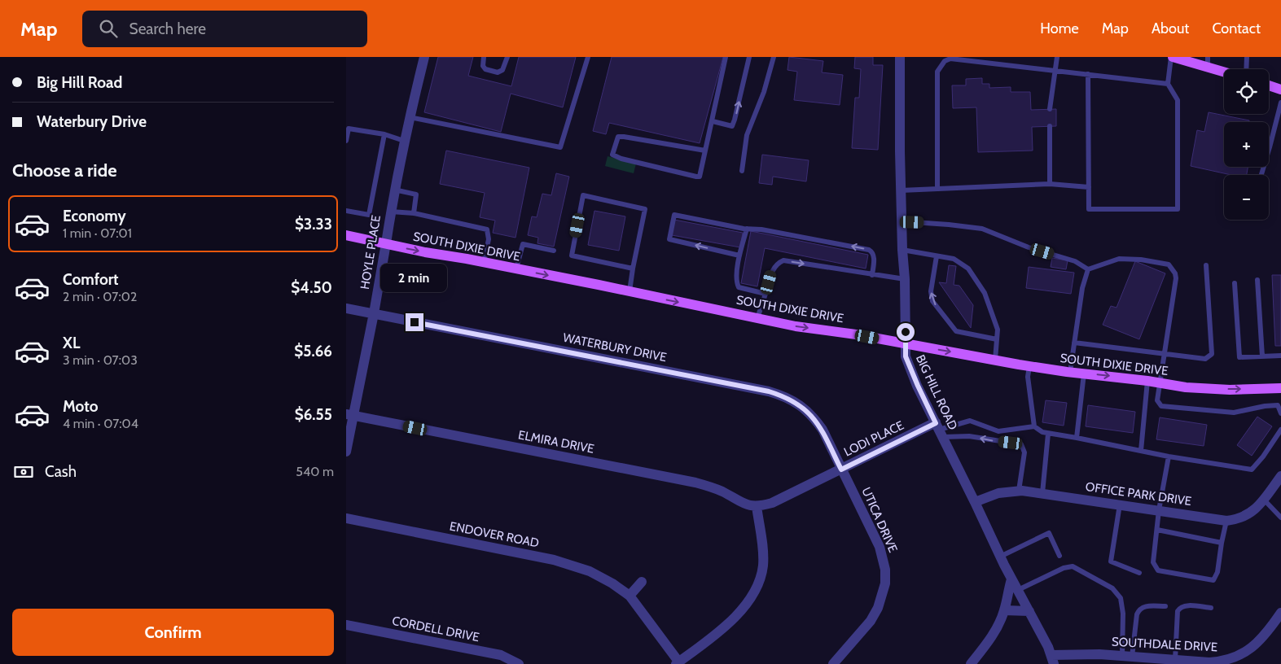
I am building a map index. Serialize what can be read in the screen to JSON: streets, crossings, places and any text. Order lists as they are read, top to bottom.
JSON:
{
  "streets": {
    "main road": ["SOUTH DIXIE DRIVE"],
    "street": [
      "HOYLE PLACE",
      "WATERBURY DRIVE",
      "BIG HILL ROAD",
      "LODI PLACE",
      "ELMIRA DRIVE",
      "OFFICE PARK DRIVE",
      "UTICA DRIVE",
      "ENDOVER ROAD",
      "CORDELL DRIVE",
      "SOUTHDALE DRIVE"
    ]
  },
  "crossings": [
    ["SOUTH DIXIE DRIVE", "HOYLE PLACE"],
    ["SOUTH DIXIE DRIVE", "BIG HILL ROAD"],
    ["HOYLE PLACE", "WATERBURY DRIVE"],
    ["HOYLE PLACE", "ELMIRA DRIVE"],
    ["WATERBURY DRIVE", "LODI PLACE"],
    ["WATERBURY DRIVE", "UTICA DRIVE"],
    ["BIG HILL ROAD", "LODI PLACE"],
    ["BIG HILL ROAD", "OFFICE PARK DRIVE"],
    ["BIG HILL ROAD", "SOUTHDALE DRIVE"],
    ["LODI PLACE", "ELMIRA DRIVE"],
    ["LODI PLACE", "UTICA DRIVE"]
  ],
  "one_way": ["SOUTH DIXIE DRIVE"],
  "page": {
    "header": "Map",
    "search": "Search here",
    "nav": [
      "Home",
      "Map",
      "About",
      "Contact"
    ],
    "banner": ["Big Hill Road", "Waterbury Drive"],
    "map_buttons": ["+", "−"],
    "heading": "Choose a ride",
    "list": [
      {
        "name": "Economy",
        "note": "1 min · 07:01",
        "value": "$3.33"
      },
      {
        "name": "Comfort",
        "note": "2 min · 07:02",
        "value": "$4.50"
      },
      {
        "name": "XL",
        "note": "3 min · 07:03",
        "value": "$5.66"
      },
      {
        "name": "Moto",
        "note": "4 min · 07:04",
        "value": "$6.55"
      }
    ],
    "bubble": "2 min",
    "pay": ["Cash", "540 m"],
    "buttons": "Confirm"
  }
}
